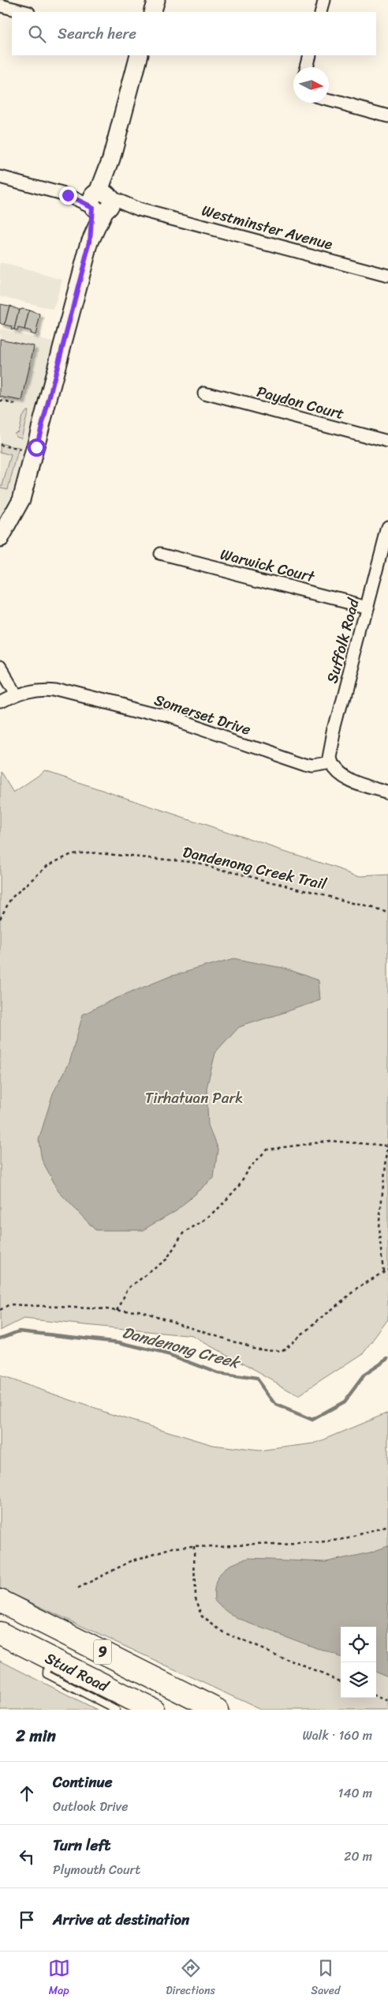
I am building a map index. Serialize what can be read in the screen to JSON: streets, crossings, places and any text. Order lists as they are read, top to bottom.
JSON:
{
  "streets": {
    "highway": ["9", "Stud Road"],
    "street": [
      "Westminster Avenue",
      "Paydon Court",
      "Warwick Court",
      "Suffolk Road",
      "Somerset Drive"
    ],
    "path": ["Dandenong Creek Trail"]
  },
  "crossings": [
    ["Warwick Court", "Suffolk Road"],
    ["Suffolk Road", "Somerset Drive"]
  ],
  "water": ["Dandenong Creek"],
  "parks": ["Tirhatuan Park"],
  "north": "right",
  "page": {
    "search": "Search here",
    "heading": ["2 min", "Walk · 160 m"],
    "list": [
      ["Continue", "Outlook Drive", "140 m"],
      ["Turn left", "Plymouth Court", "20 m"],
      "Arrive at destination"
    ],
    "nav": ["Map", "Directions", "Saved"]
  }
}
